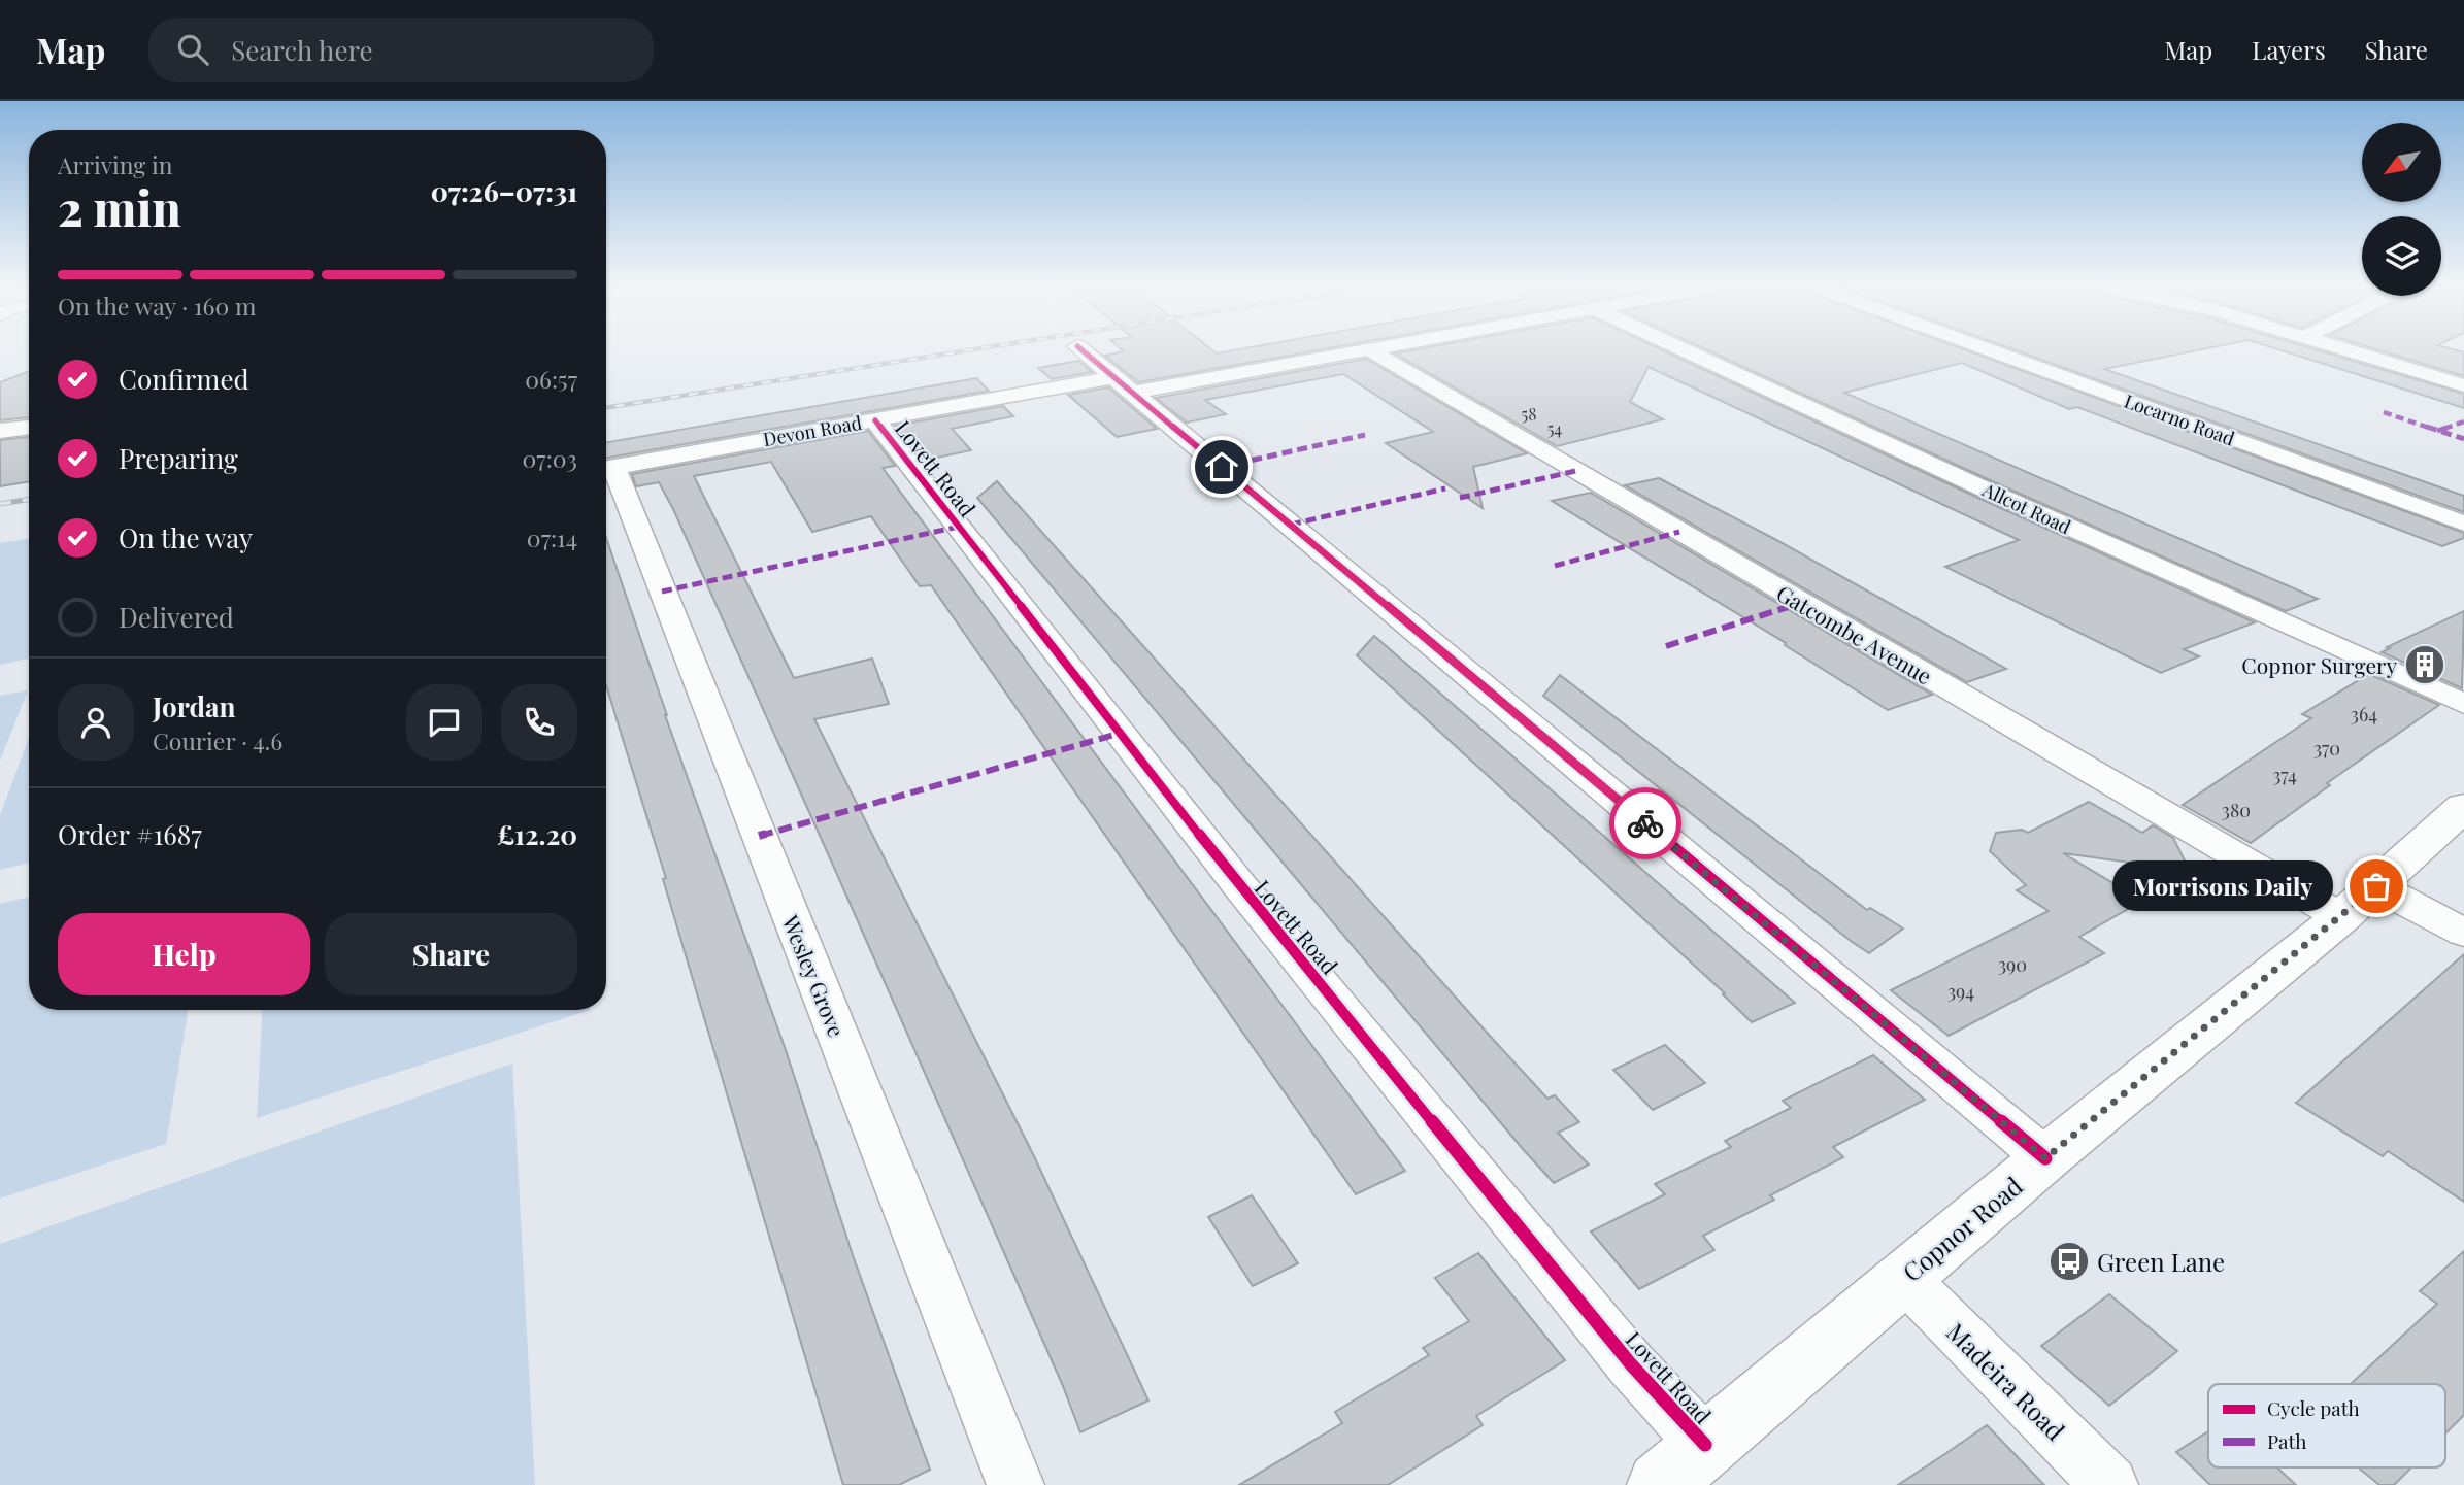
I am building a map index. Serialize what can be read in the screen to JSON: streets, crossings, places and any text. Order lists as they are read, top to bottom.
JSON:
{
  "streets": {
    "main road": ["Copnor Road"],
    "street": [
      "Locarno Road",
      "Devon Road",
      "Lovett Road",
      "Allcot Road",
      "Gatcombe Avenue",
      "Wesley Grove",
      "Madeira Road"
    ]
  },
  "crossings": [
    ["Devon Road", "Lovett Road"],
    ["Lovett Road", "Copnor Road"],
    ["Gatcombe Avenue", "Copnor Road"],
    ["Copnor Road", "Madeira Road"]
  ],
  "places": {
    "building": ["Copnor Surgery"],
    "other": ["Morrisons Daily"],
    "bus stop": ["Green Lane"]
  },
  "house_numbers": [
    "58",
    "54",
    "364",
    "370",
    "374",
    "380",
    "390",
    "394"
  ],
  "legend": ["Cycle path", "Path"],
  "north": "bottom left",
  "page": {
    "header": "Map",
    "search": "Search here",
    "nav": ["Map", "Layers", "Share"],
    "heading": ["2 min", "Arriving in", "07:26–07:31"],
    "panel": [
      "Jordan",
      "Courier · 4.6",
      "Order #1687",
      "£12.20"
    ],
    "bar": "On the way · 160 m",
    "list": [
      ["Confirmed", "06:57"],
      ["Preparing", "07:03"],
      ["On the way", "07:14"],
      "Delivered"
    ],
    "bubble": "Morrisons Daily",
    "buttons": ["Help", "Share"]
  }
}
